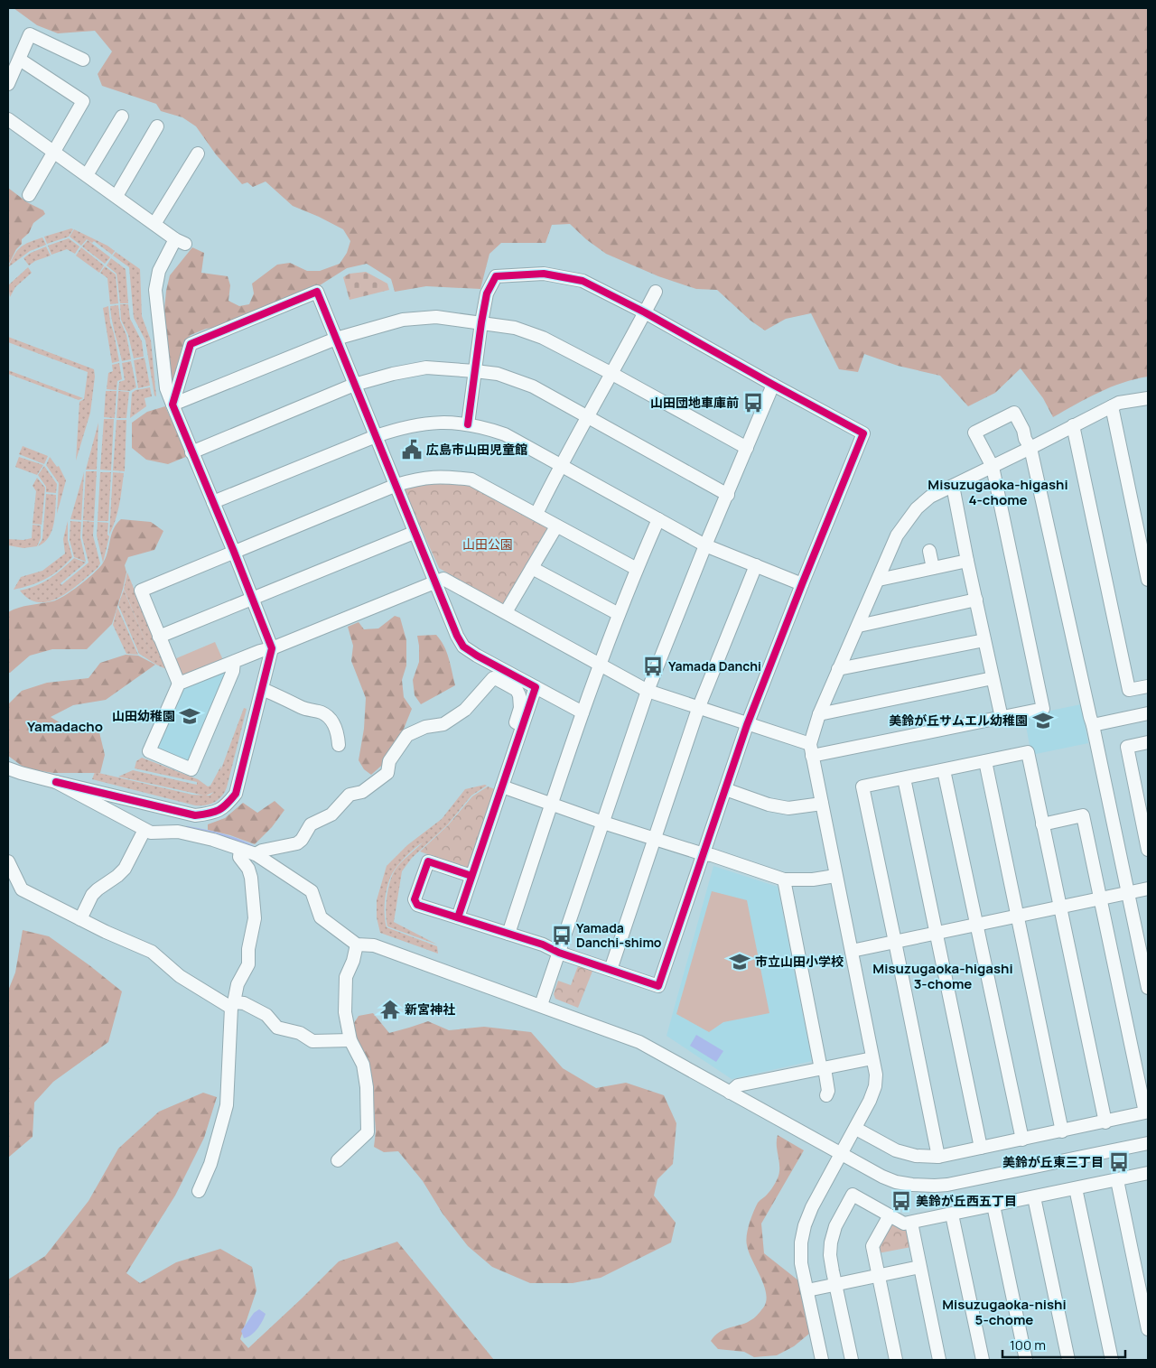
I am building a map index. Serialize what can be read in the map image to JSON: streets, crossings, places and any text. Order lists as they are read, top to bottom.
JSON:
{
  "districts": [
    "Misuzugaoka-higashi 4-chome",
    "Yamadacho",
    "Misuzugaoka-higashi 3-chome",
    "Misuzugaoka-nishi 5-chome"
  ],
  "parks": ["山田公園"],
  "places": {
    "bus stop": [
      "山田団地車庫前",
      "Yamada Danchi",
      "Yamada Danchi-shimo",
      "美鈴が丘東三丁目",
      "美鈴が丘西五丁目"
    ],
    "public building": ["広島市山田児童館"],
    "school or university": ["山田幼稚園", "美鈴が丘サムエル幼稚園", "市立山田小学校"],
    "temple": ["新宮神社"]
  },
  "scale_bar": "100 m"
}
